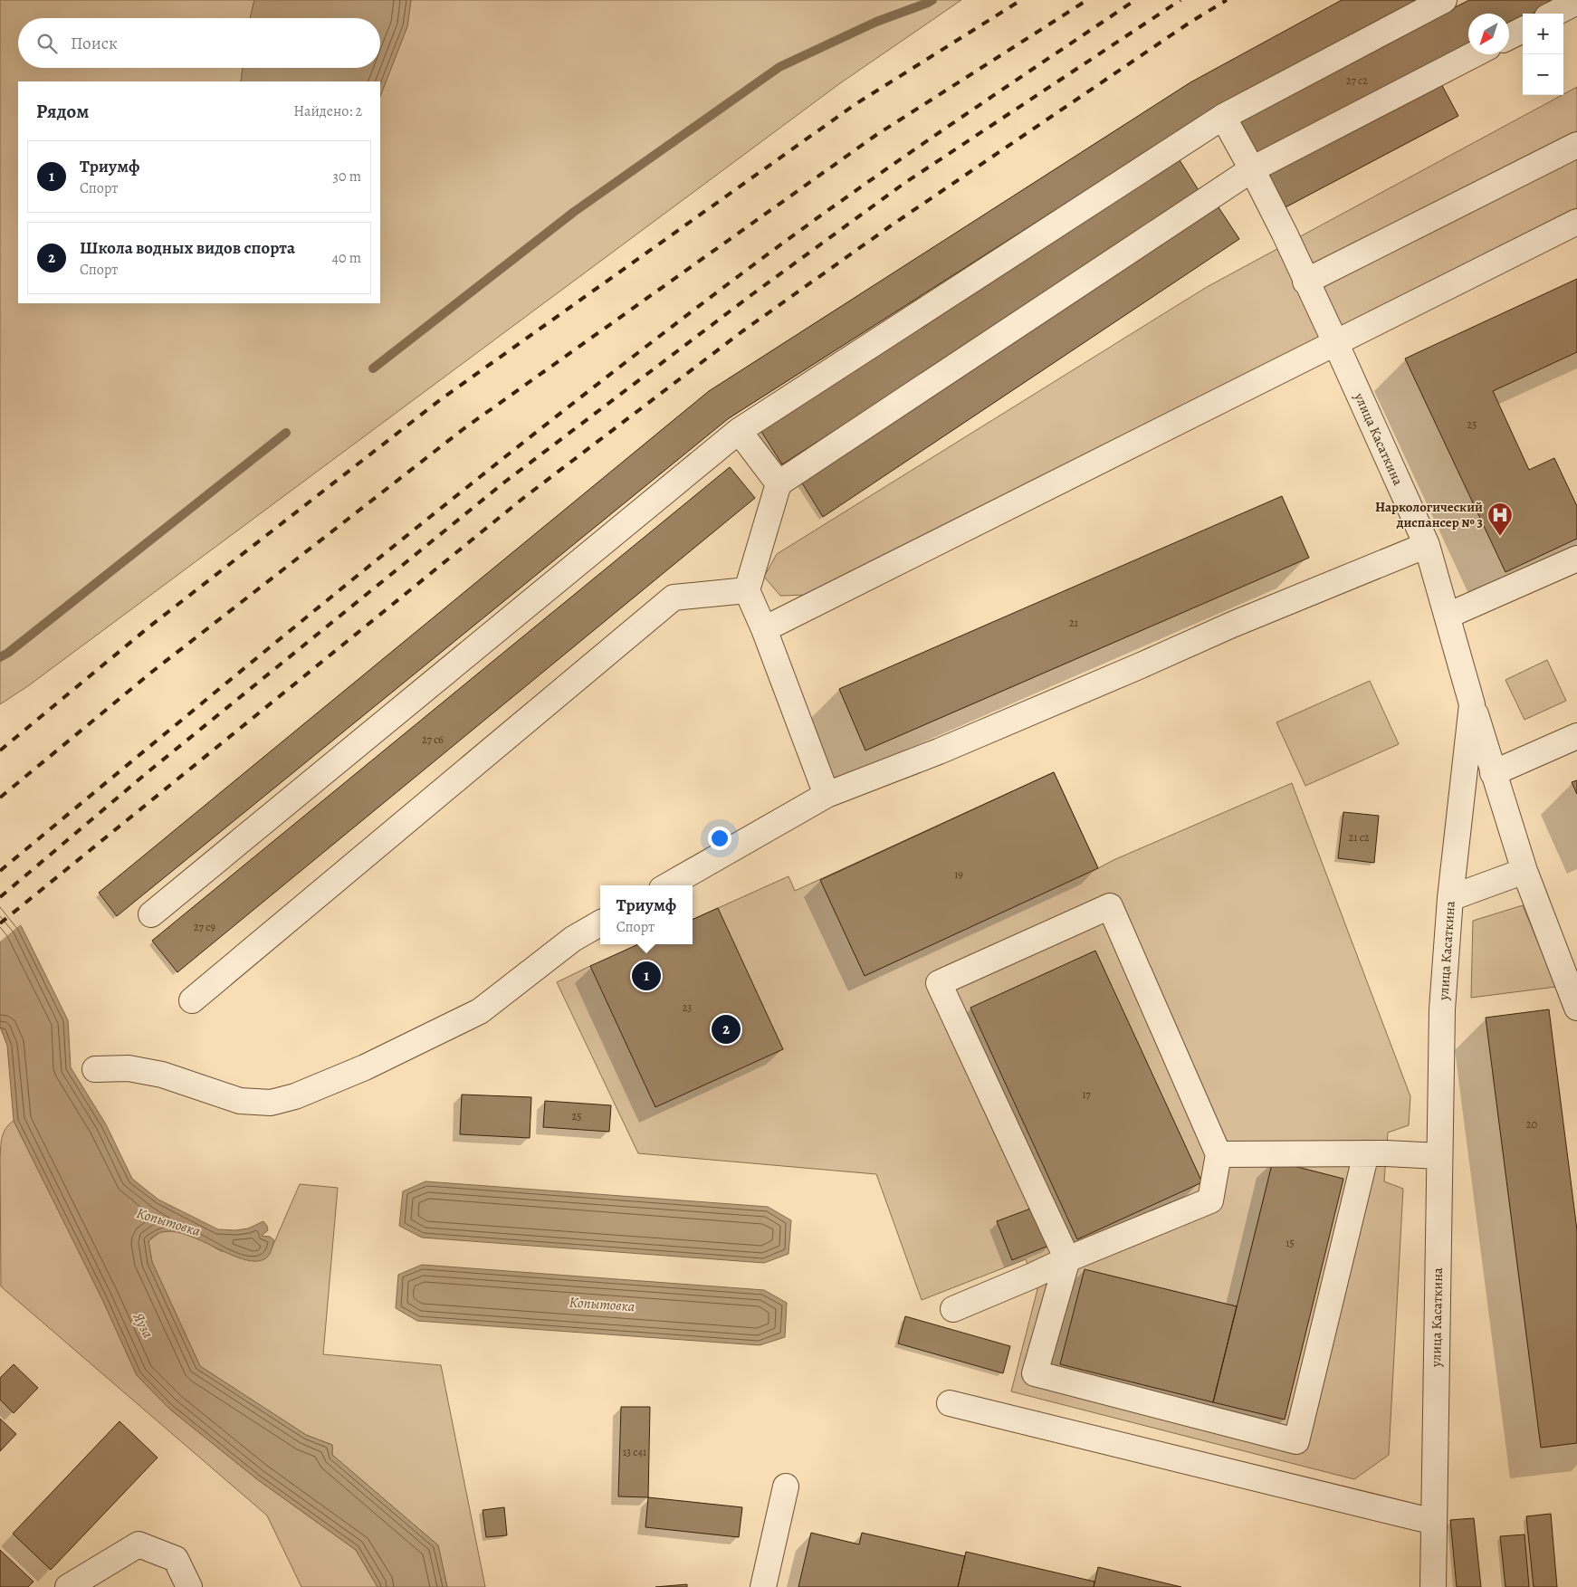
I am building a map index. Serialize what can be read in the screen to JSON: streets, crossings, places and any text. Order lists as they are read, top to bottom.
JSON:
{
  "streets": {
    "street": ["улица Касаткина"]
  },
  "water": ["Копытовка", "Яуза"],
  "places": {
    "hospital": ["Наркологический диспансер № 3"]
  },
  "house_numbers": [
    "27 с2",
    "25",
    "21",
    "27 с6",
    "21 c2",
    "19",
    "27 с9",
    "23",
    "17",
    "25",
    "20",
    "15",
    "13 с41"
  ],
  "north": "bottom left",
  "page": {
    "map_buttons": ["+", "−"],
    "search": "Поиск",
    "heading": ["Рядом", "Найдено: 2"],
    "list": [
      {
        "mark": "1",
        "name": "Триумф",
        "note": "Спорт",
        "value": "30 m"
      },
      {
        "mark": "2",
        "name": "Школа водных видов спорта",
        "note": "Спорт",
        "value": "40 m"
      }
    ],
    "popup": ["Триумф", "Спорт"],
    "pins": ["1", "2"]
  }
}
